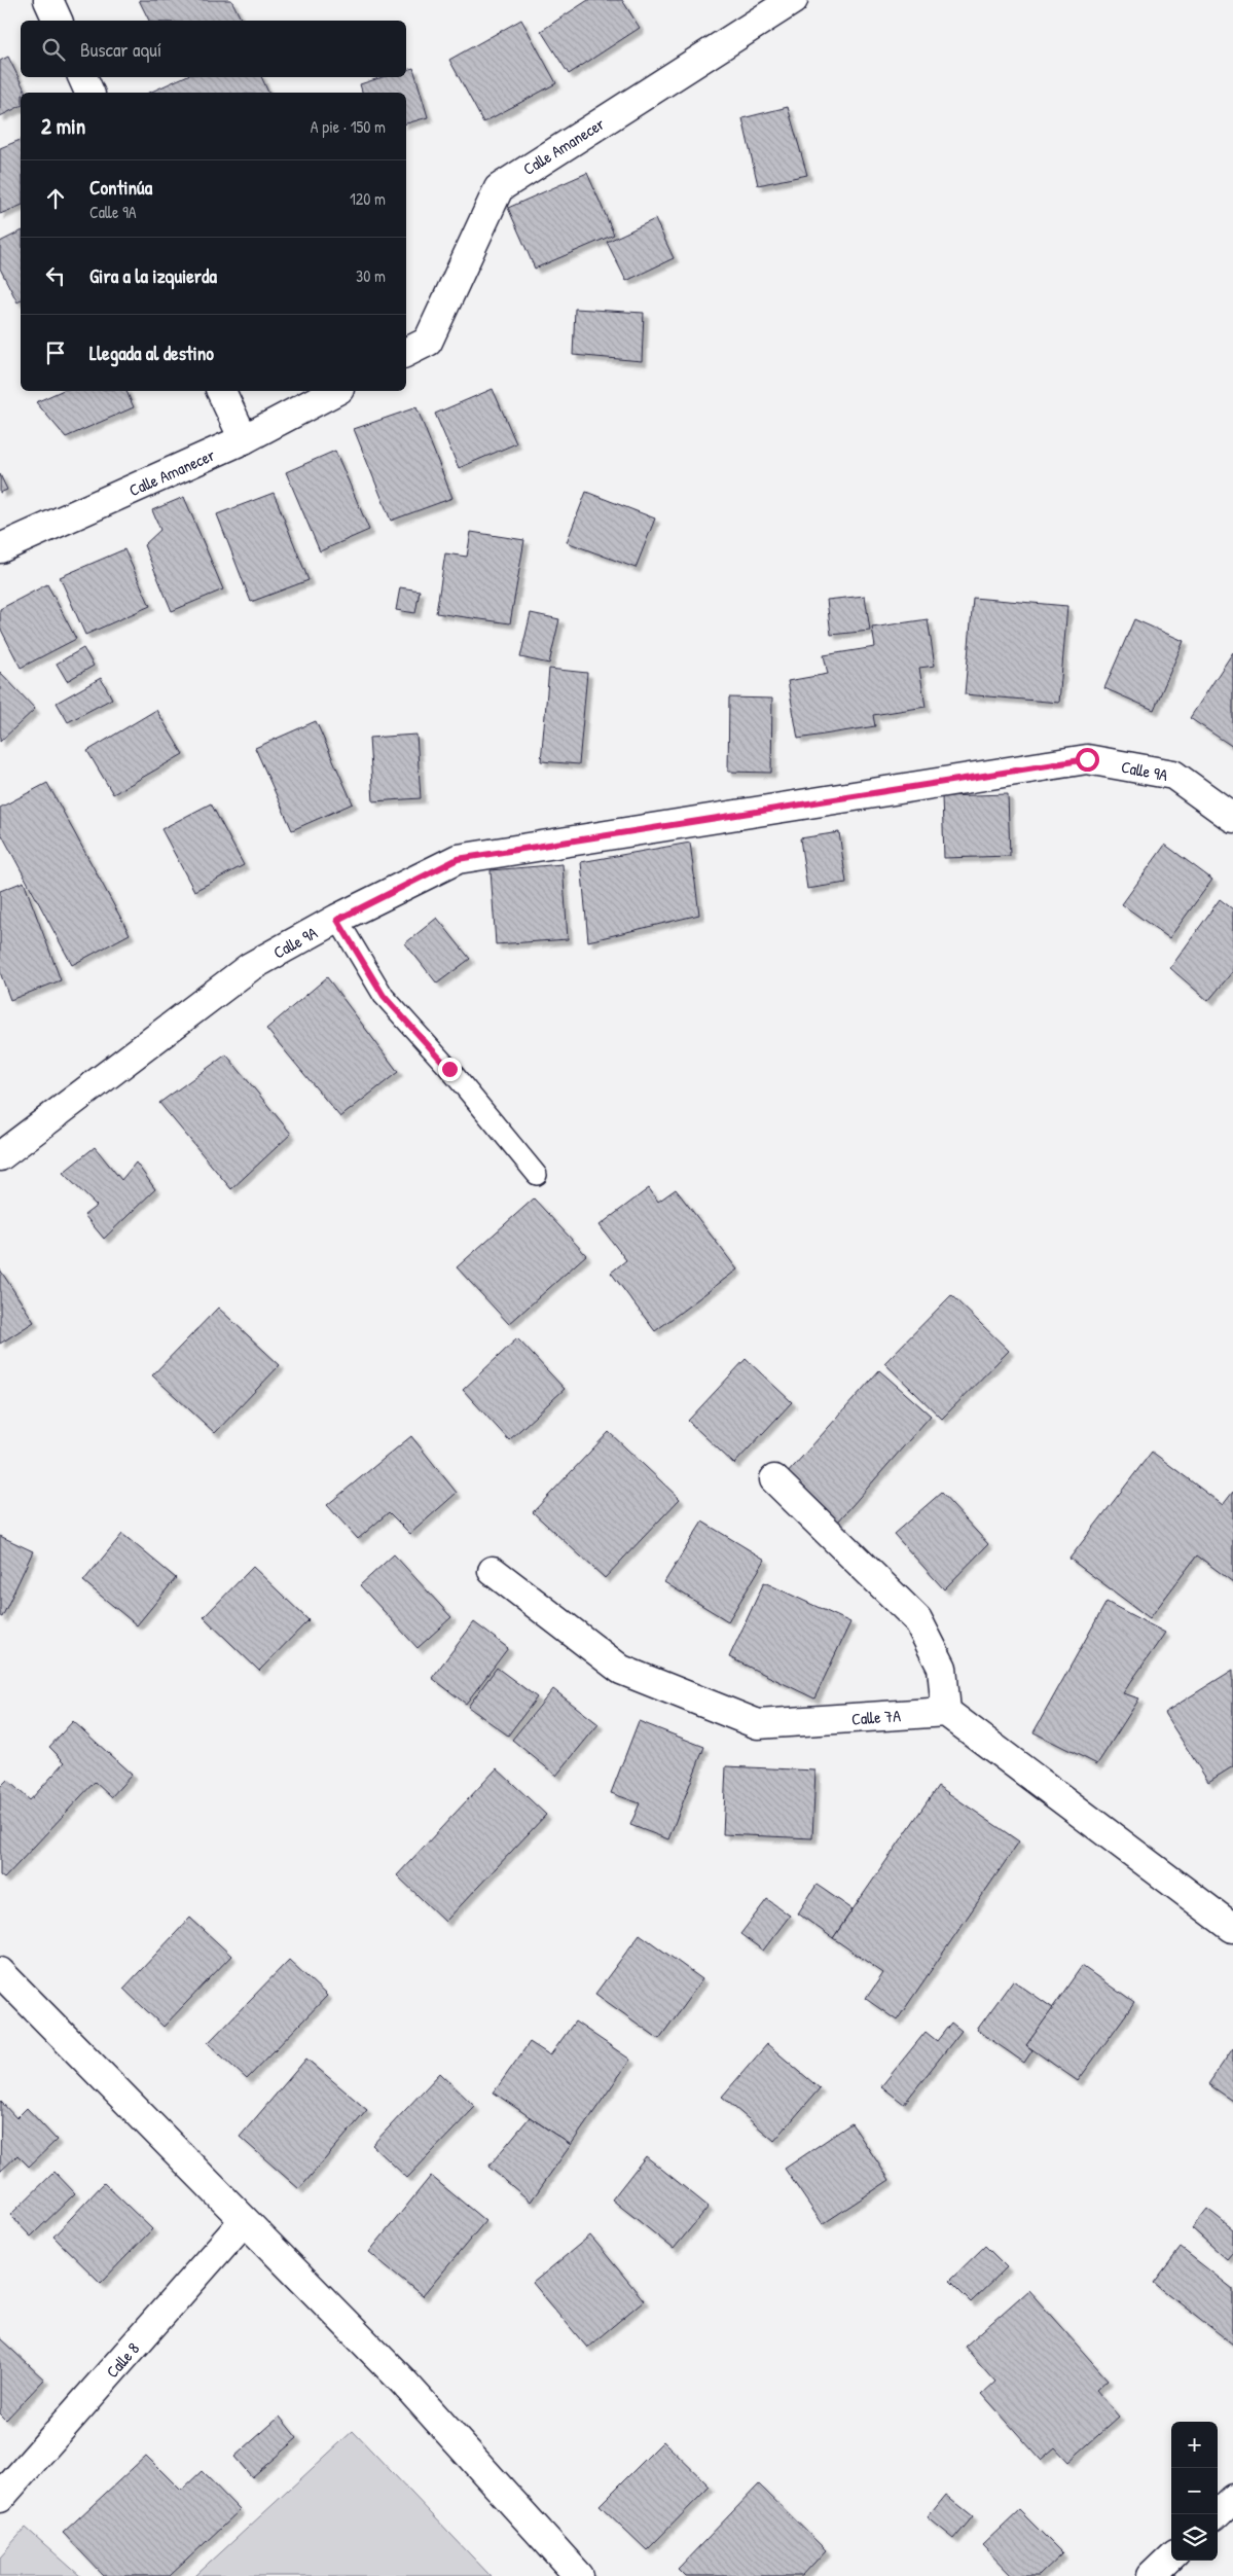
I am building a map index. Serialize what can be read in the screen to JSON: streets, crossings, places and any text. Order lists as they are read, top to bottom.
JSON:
{
  "streets": {
    "street": [
      "Calle Amanecer",
      "Calle 9A",
      "Calle 7A",
      "Calle 8"
    ]
  },
  "page": {
    "search": "Buscar aquí",
    "heading": ["2 min", "A pie · 150 m"],
    "list": [
      ["Continúa", "Calle 9A", "120 m"],
      ["Gira a la izquierda", "30 m"],
      "Llegada al destino"
    ],
    "map_buttons": ["+", "−"]
  }
}
